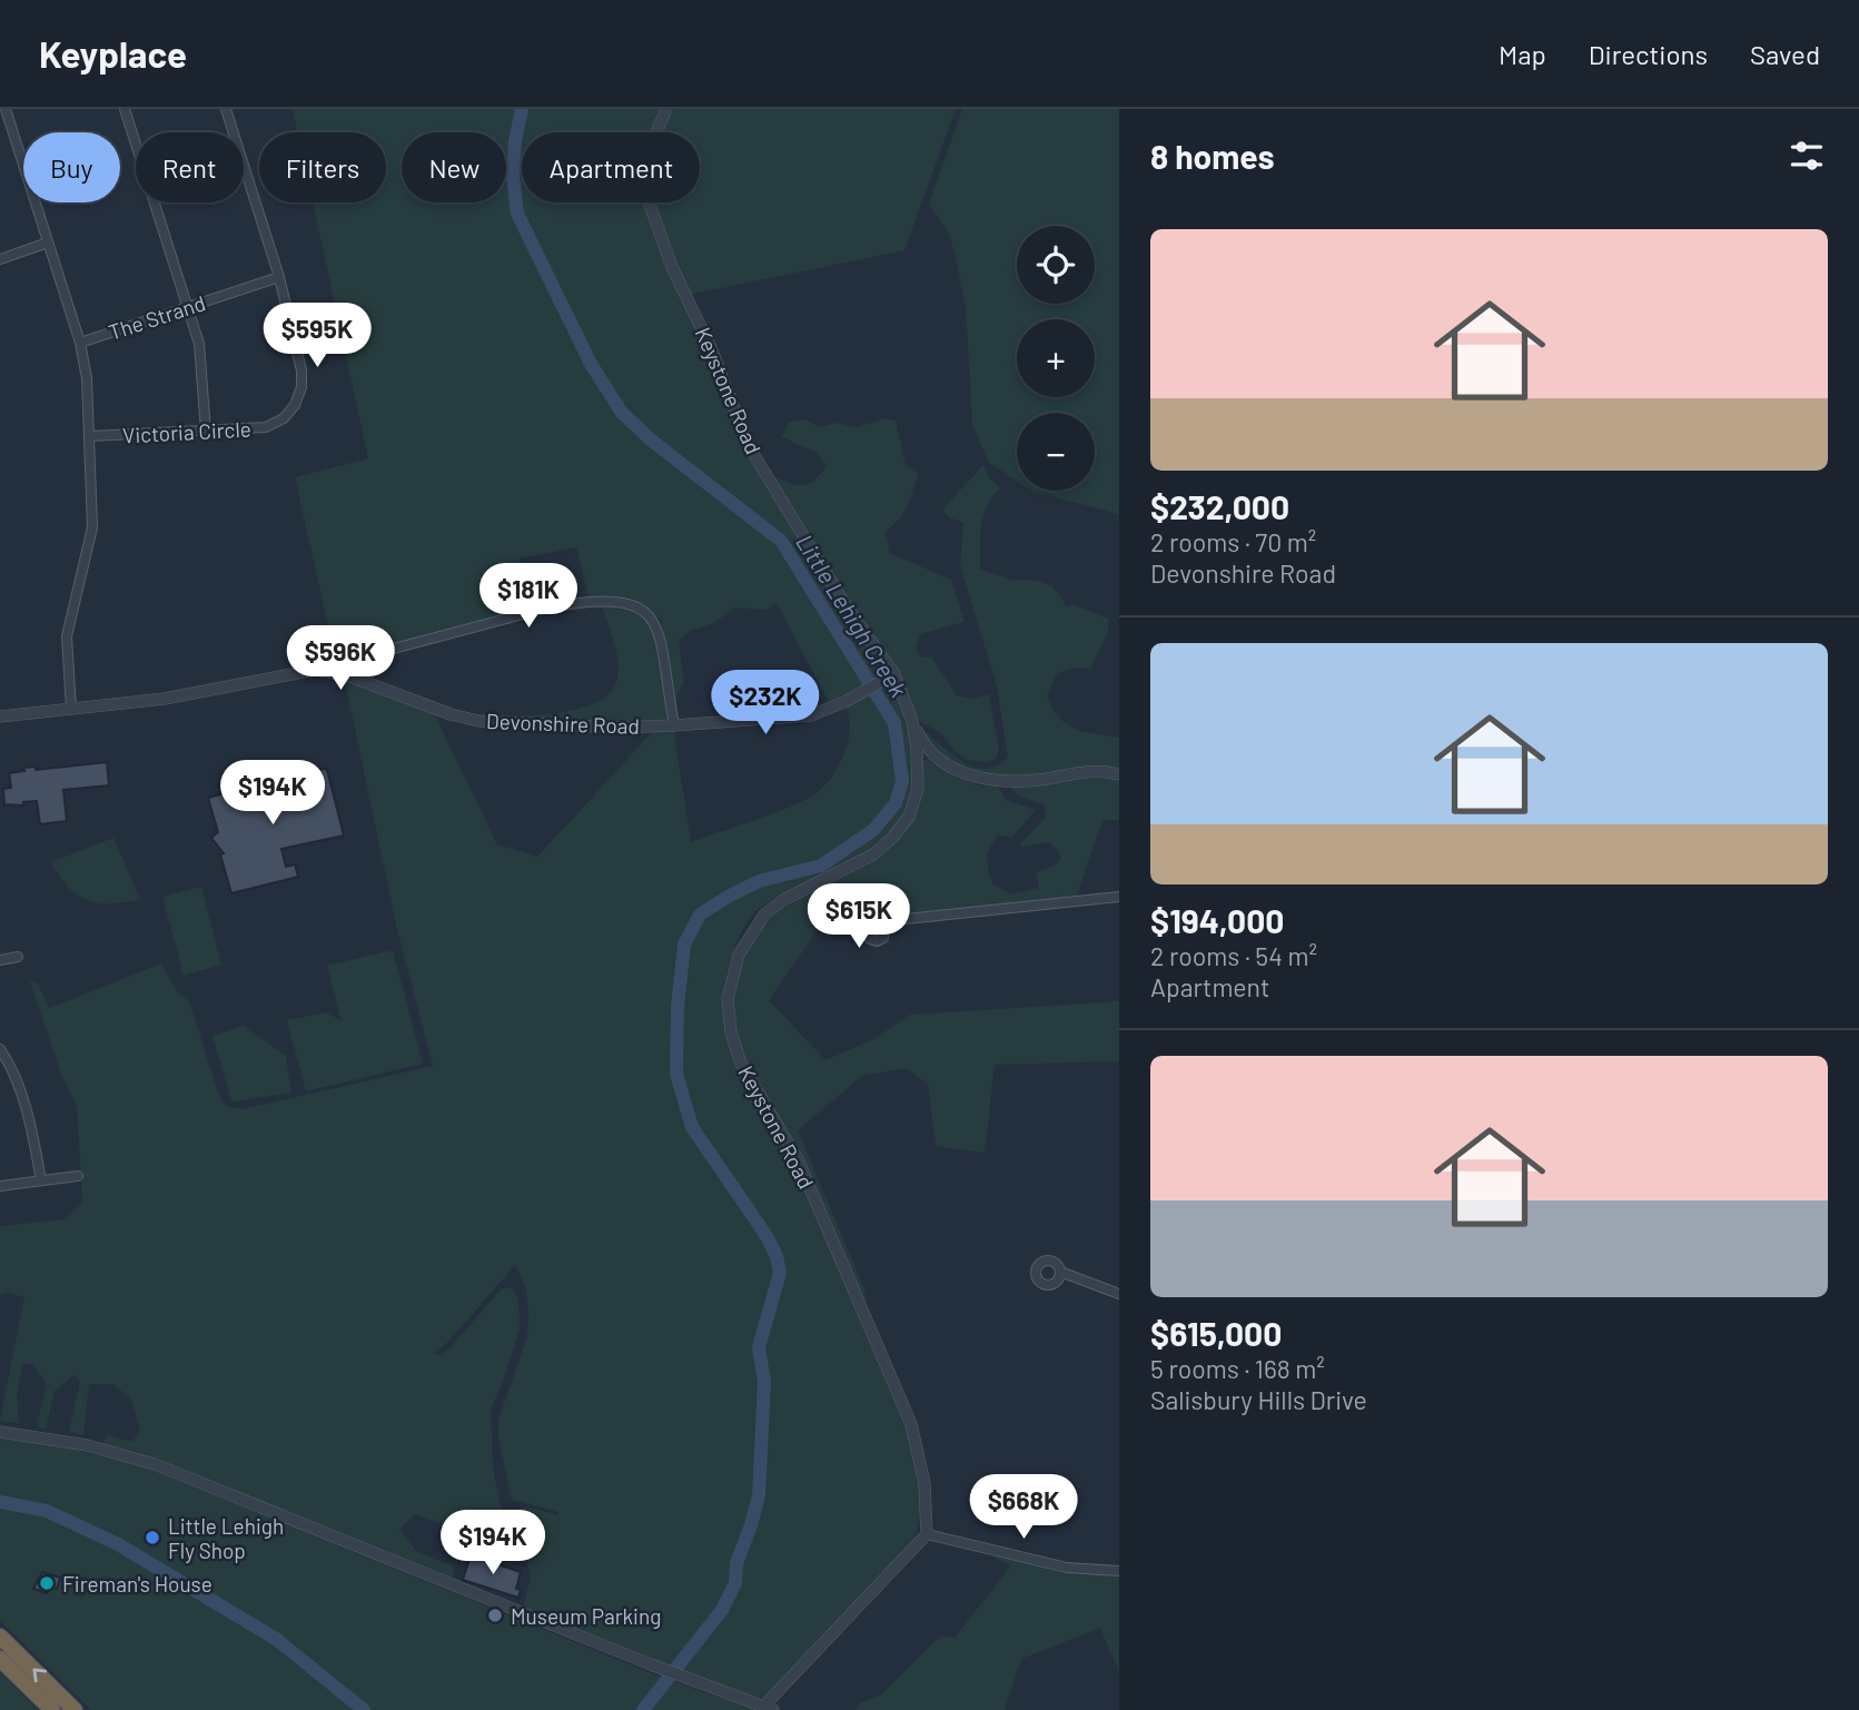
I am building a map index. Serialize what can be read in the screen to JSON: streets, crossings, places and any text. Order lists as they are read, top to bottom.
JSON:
{
  "streets": {
    "street": [
      "The Strand",
      "Keystone Road",
      "Victoria Circle",
      "Devonshire Road"
    ]
  },
  "crossings": [
    ["The Strand", "Victoria Circle"],
    ["Keystone Road", "Devonshire Road"]
  ],
  "water": ["Little Lehigh Creek"],
  "places": ["Little Lehigh Fly Shop", "Fireman's House", "Museum Parking"],
  "page": {
    "header": "Keyplace",
    "nav": ["Map", "Directions", "Saved"],
    "heading": "8 homes",
    "chip": [
      "Buy",
      "Rent",
      "Filters",
      "New",
      "Apartment"
    ],
    "list": [
      {
        "name": "$232,000",
        "note": "2 rooms · 70 m² · Devonshire Road"
      },
      {
        "name": "$194,000",
        "note": "2 rooms · 54 m² · Apartment"
      },
      {
        "name": "$615,000",
        "note": "5 rooms · 168 m² · Salisbury Hills Drive"
      }
    ],
    "map_buttons": ["+", "−"],
    "price": [
      "$595K",
      "$181K",
      "$596K",
      "$232K",
      "$194K",
      "$615K",
      "$668K",
      "$194K"
    ]
  }
}
